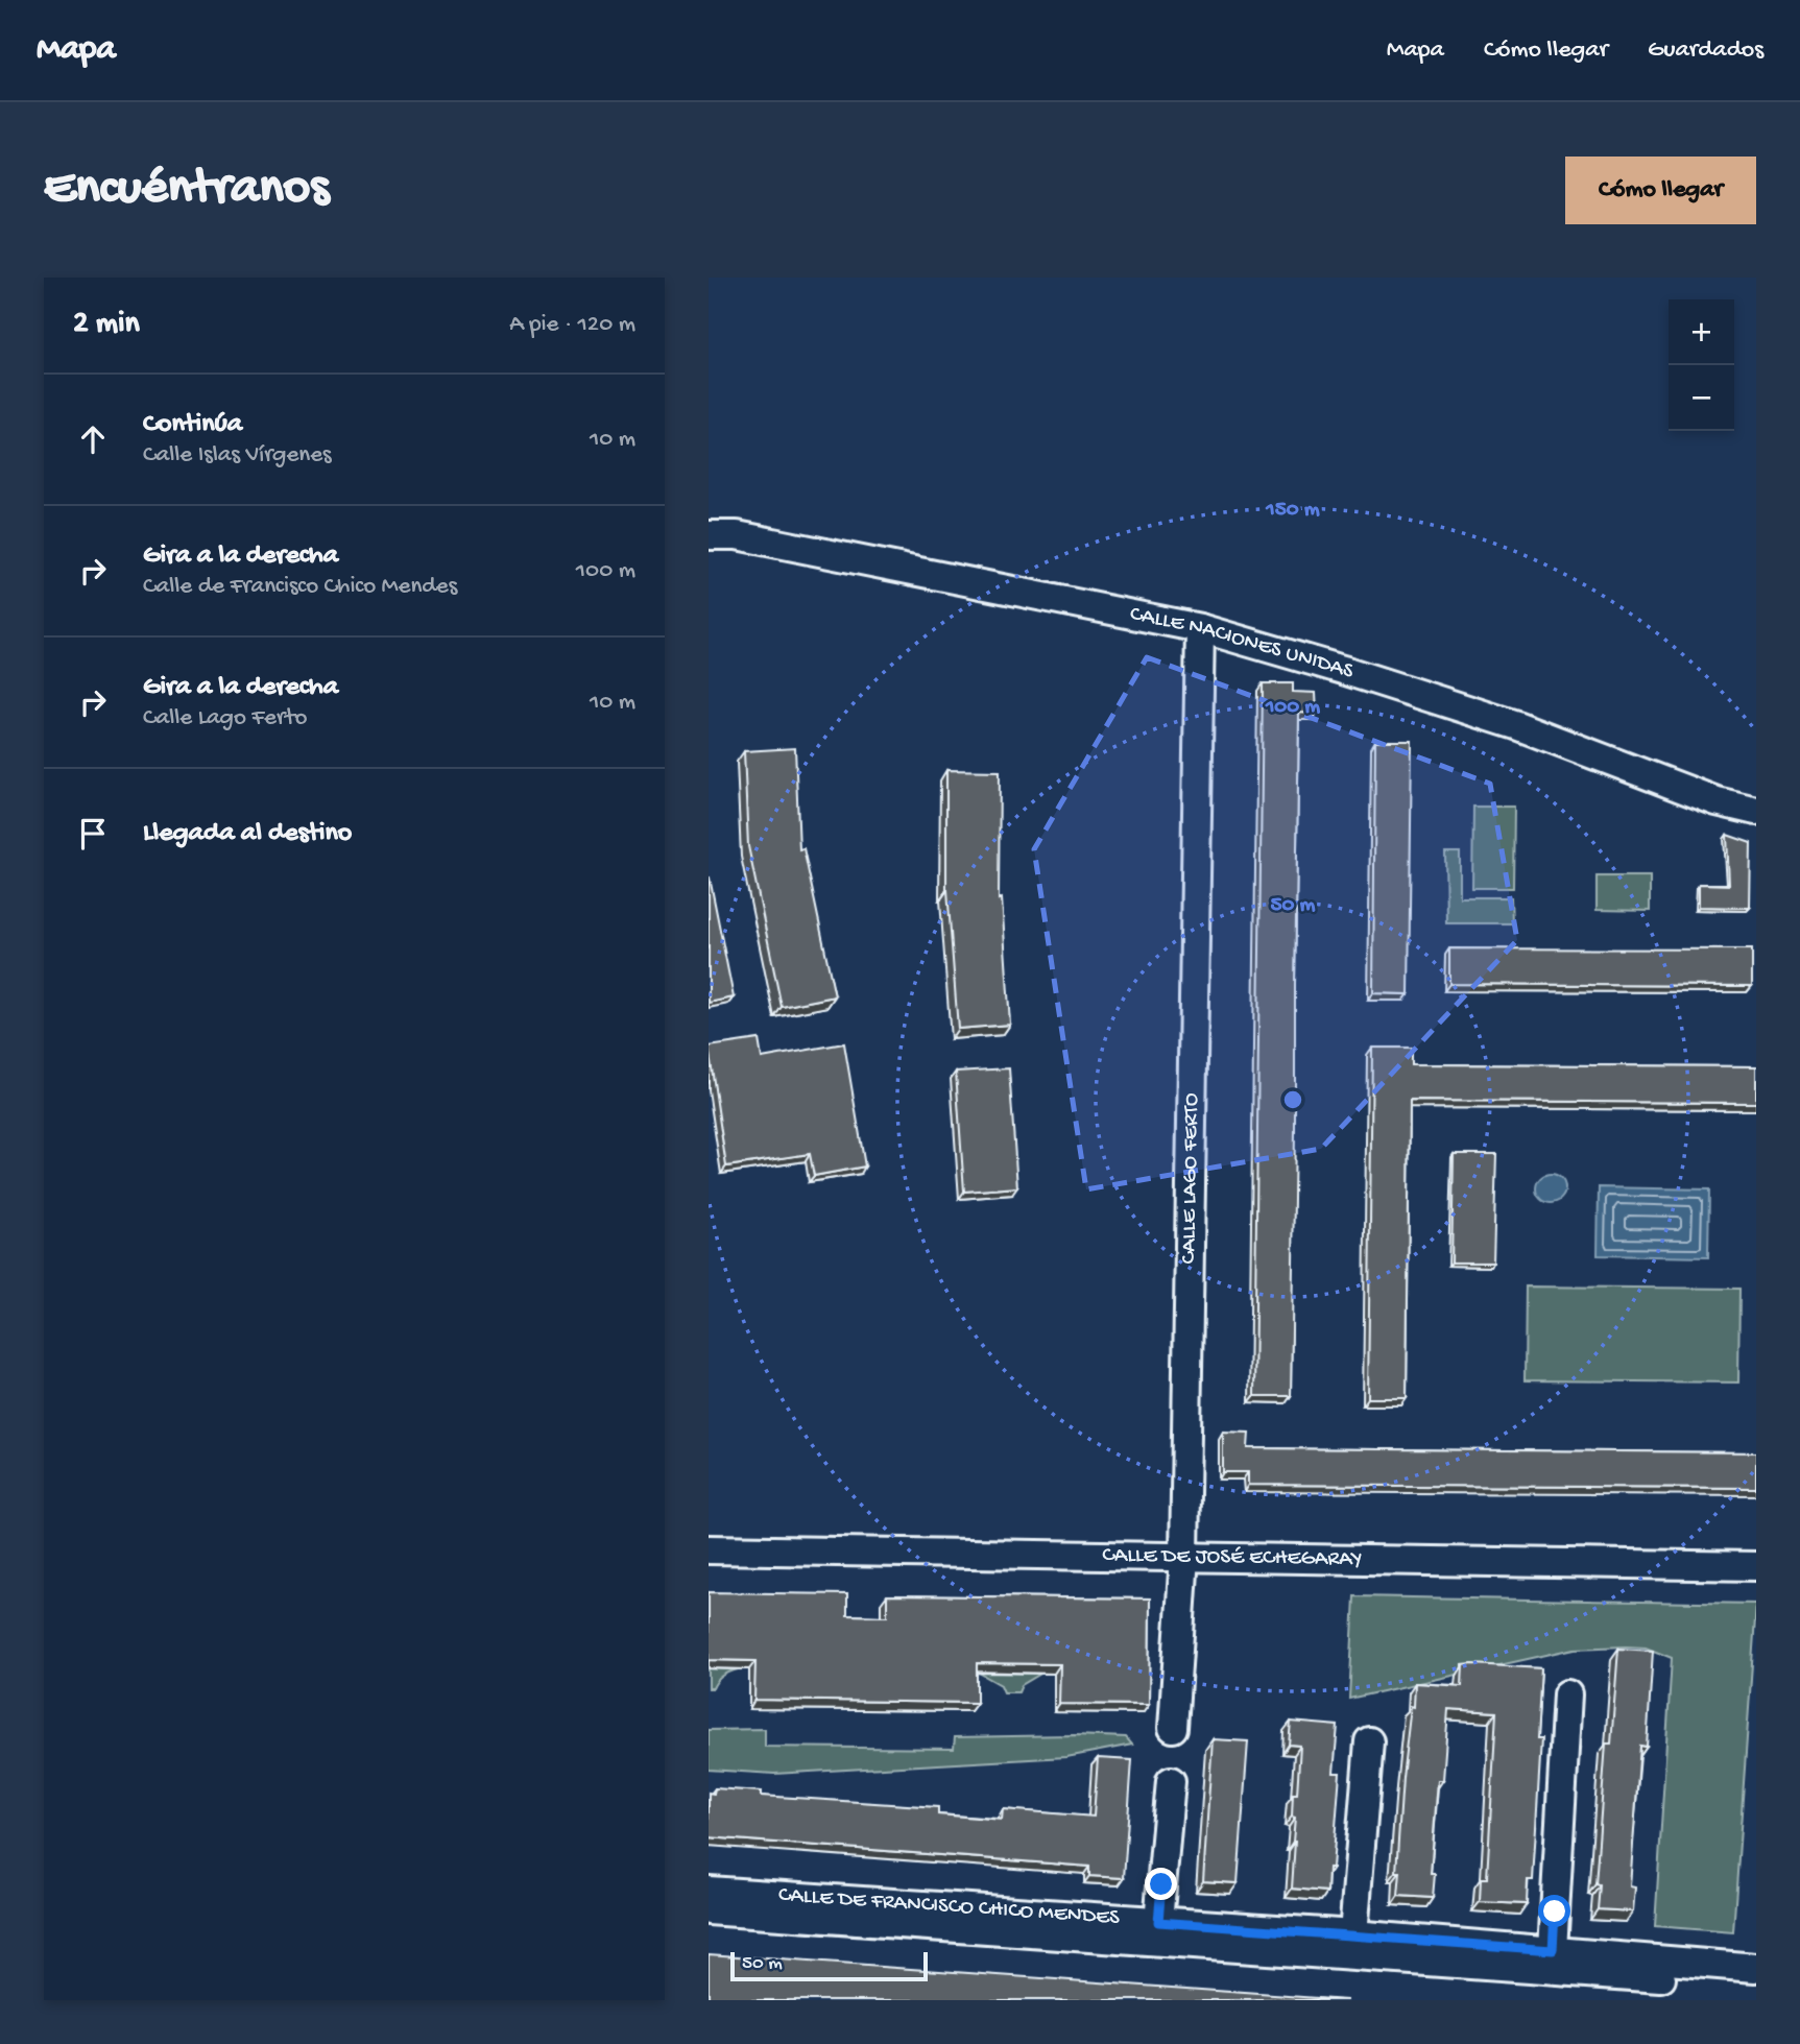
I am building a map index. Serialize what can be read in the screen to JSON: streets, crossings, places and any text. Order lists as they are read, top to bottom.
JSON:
{
  "streets": {
    "street": [
      "CALLE NACIONES UNIDAS",
      "CALLE LAGO FERTO",
      "CALLE DE JOSÉ ECHEGARAY",
      "CALLE DE FRANCISCO CHICO MENDES"
    ]
  },
  "crossings": [
    ["CALLE NACIONES UNIDAS", "CALLE LAGO FERTO"],
    ["CALLE LAGO FERTO", "CALLE DE JOSÉ ECHEGARAY"]
  ],
  "scale_bar": "50 m",
  "page": {
    "header": "Mapa",
    "nav": ["Mapa", "Cómo llegar", "Guardados"],
    "buttons": "Cómo llegar",
    "title": "Encuéntranos",
    "heading": ["2 min", "A pie · 120 m"],
    "map_buttons": ["+", "−"],
    "list": [
      ["Continúa", "Calle Islas Vírgenes", "10 m"],
      ["Gira a la derecha", "Calle de Francisco Chico Mendes", "100 m"],
      ["Gira a la derecha", "Calle Lago Ferto", "10 m"],
      "Llegada al destino"
    ],
    "scale": "50 m"
  },
  "rings": ["150 m", "100 m", "50 m"]
}
